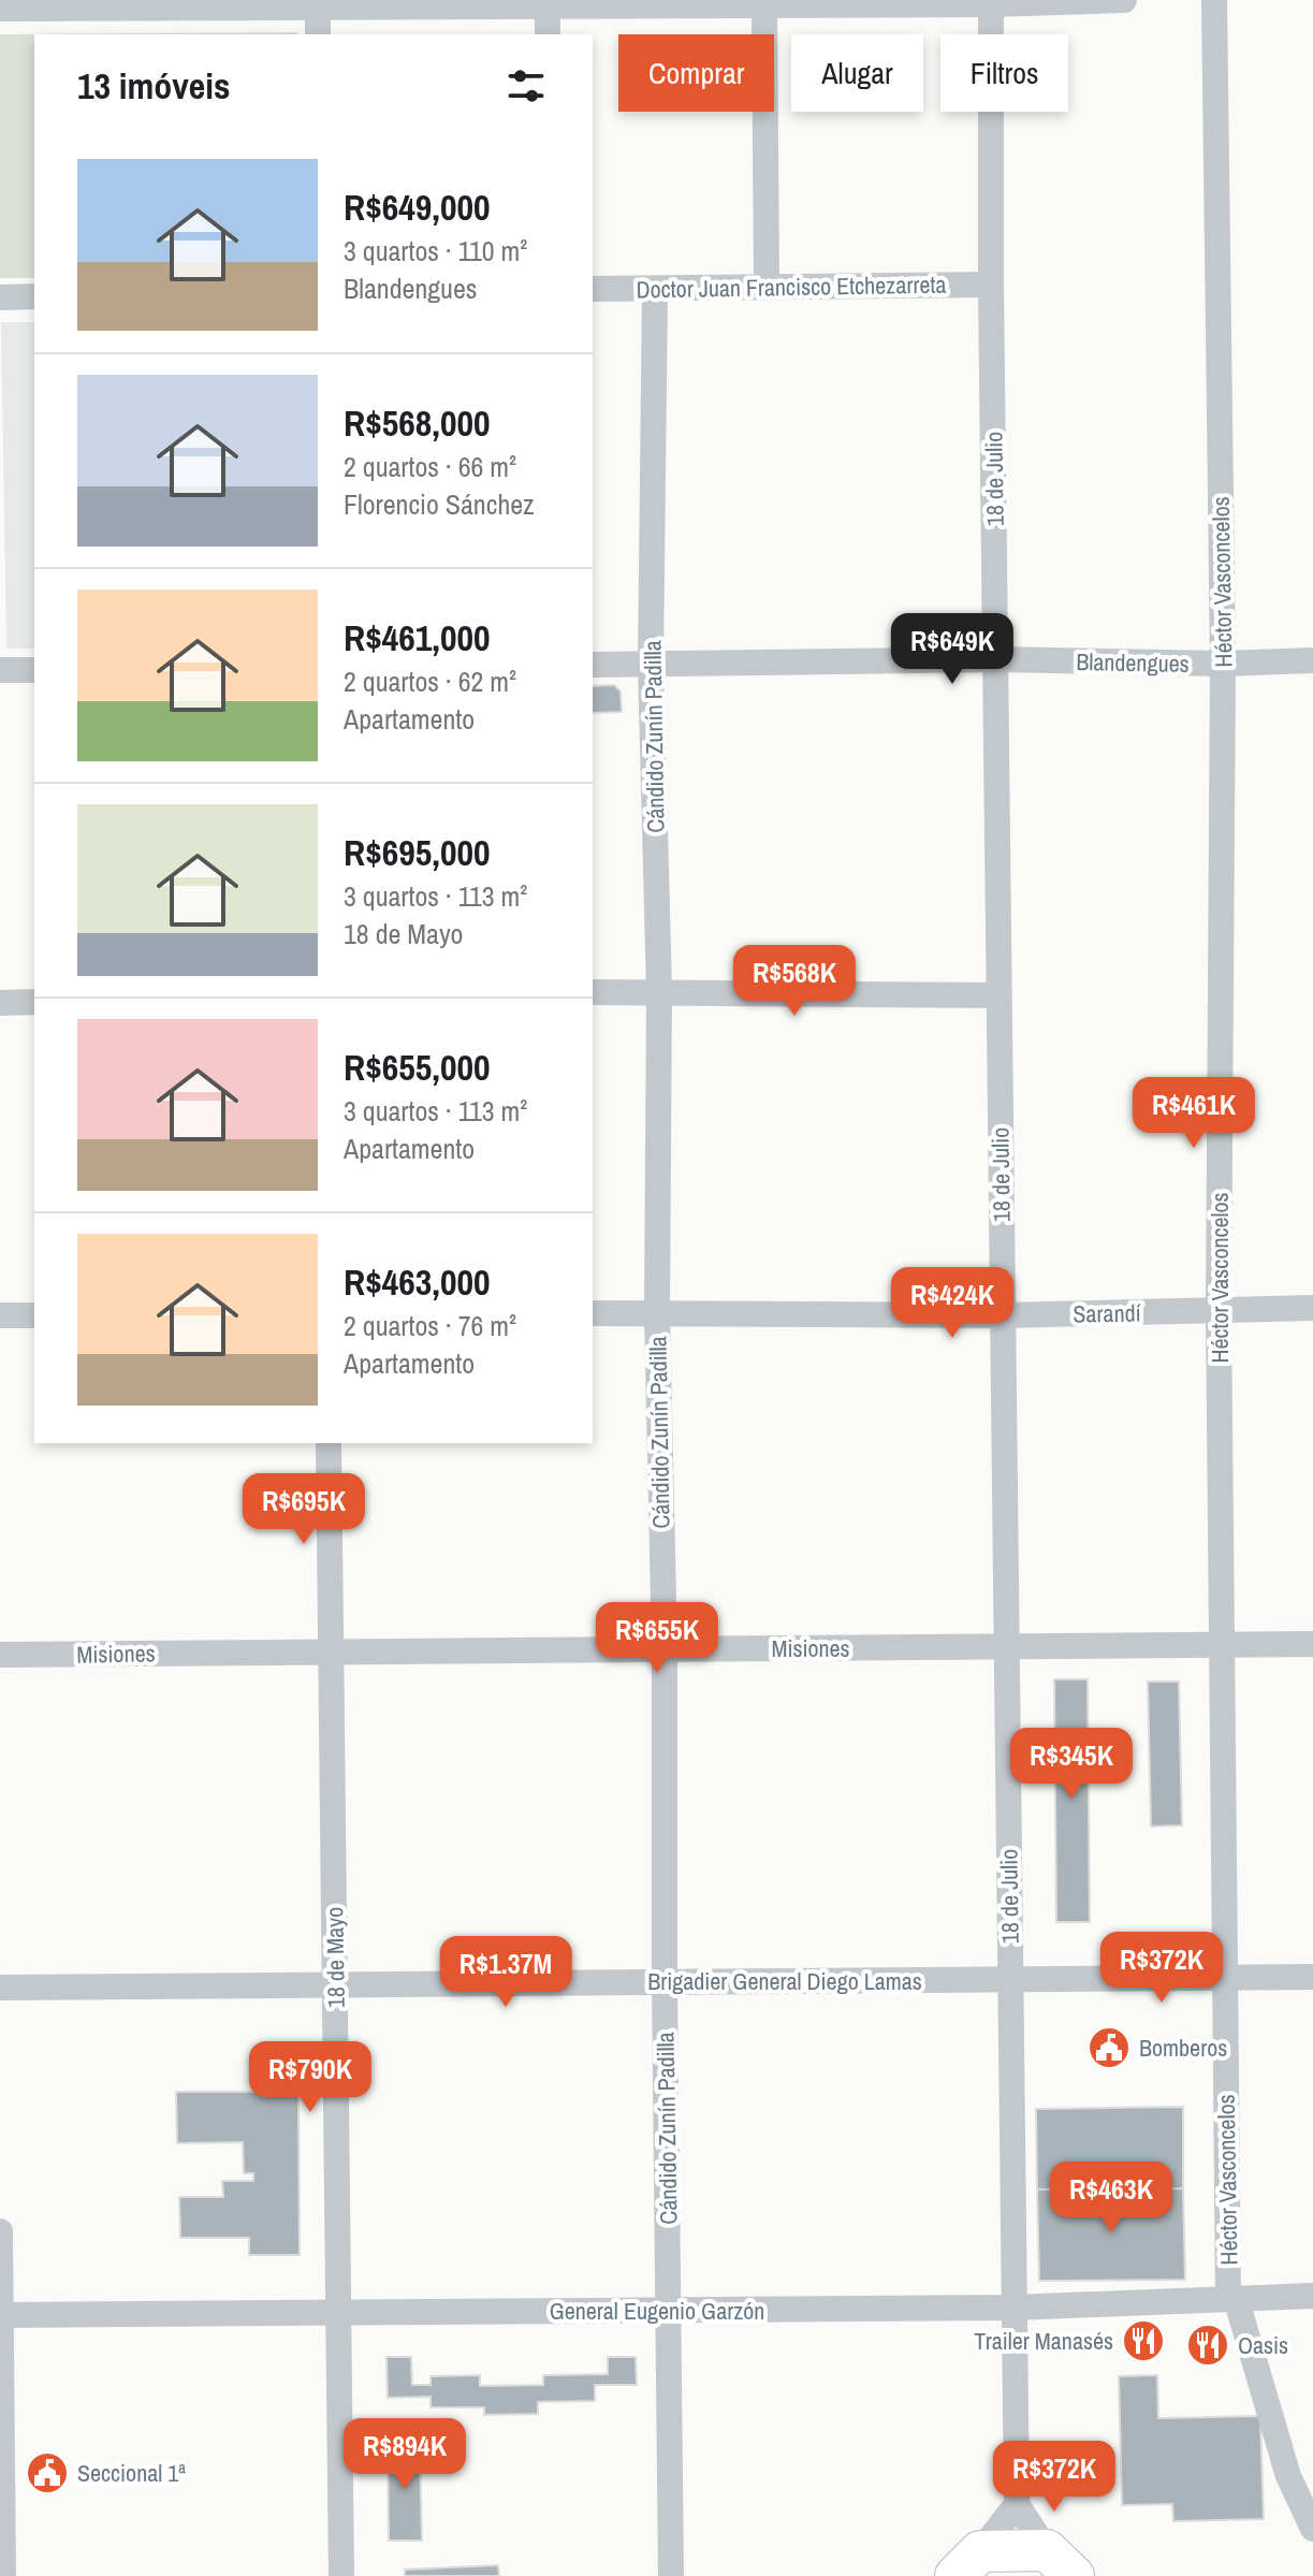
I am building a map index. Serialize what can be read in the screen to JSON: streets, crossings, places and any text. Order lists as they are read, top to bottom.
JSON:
{
  "streets": {
    "street": [
      "Doctor Juan Francisco Etchezarreta",
      "18 de Julio",
      "Héctor Vasconcelos",
      "Blandengues",
      "Cándido Zunín Padilla",
      "Sarandí",
      "Misiones",
      "18 de Mayo",
      "Brigadier General Diego Lamas",
      "General Eugenio Garzón"
    ]
  },
  "crossings": [
    ["Doctor Juan Francisco Etchezarreta", "18 de Julio"],
    ["Doctor Juan Francisco Etchezarreta", "Cándido Zunín Padilla"],
    ["18 de Julio", "Blandengues"],
    ["18 de Julio", "Sarandí"],
    ["18 de Julio", "Misiones"],
    ["18 de Julio", "Brigadier General Diego Lamas"],
    ["18 de Julio", "General Eugenio Garzón"],
    ["Héctor Vasconcelos", "Blandengues"],
    ["Héctor Vasconcelos", "Sarandí"],
    ["Héctor Vasconcelos", "Misiones"],
    ["Héctor Vasconcelos", "Brigadier General Diego Lamas"],
    ["Héctor Vasconcelos", "General Eugenio Garzón"],
    ["Blandengues", "Cándido Zunín Padilla"],
    ["Cándido Zunín Padilla", "Sarandí"],
    ["Cándido Zunín Padilla", "Misiones"],
    ["Cándido Zunín Padilla", "Brigadier General Diego Lamas"],
    ["Cándido Zunín Padilla", "General Eugenio Garzón"],
    ["Misiones", "18 de Mayo"],
    ["18 de Mayo", "Brigadier General Diego Lamas"],
    ["18 de Mayo", "General Eugenio Garzón"]
  ],
  "places": {
    "public building": ["Bomberos", "Seccional 1ª"],
    "restaurant": ["Trailer Manasés", "Oasis"]
  },
  "page": {
    "chip": ["Comprar", "Alugar", "Filtros"],
    "heading": "13 imóveis",
    "list": [
      {
        "name": "R$649,000",
        "note": "3 quartos · 110 m² · Blandengues"
      },
      {
        "name": "R$568,000",
        "note": "2 quartos · 66 m² · Florencio Sánchez"
      },
      {
        "name": "R$461,000",
        "note": "2 quartos · 62 m² · Apartamento"
      },
      {
        "name": "R$695,000",
        "note": "3 quartos · 113 m² · 18 de Mayo"
      },
      {
        "name": "R$655,000",
        "note": "3 quartos · 113 m² · Apartamento"
      },
      {
        "name": "R$463,000",
        "note": "2 quartos · 76 m² · Apartamento"
      }
    ],
    "price": [
      "R$649K",
      "R$568K",
      "R$461K",
      "R$424K",
      "R$695K",
      "R$655K",
      "R$345K",
      "R$372K",
      "R$1.37M",
      "R$790K",
      "R$463K",
      "R$894K",
      "R$372K"
    ]
  }
}
